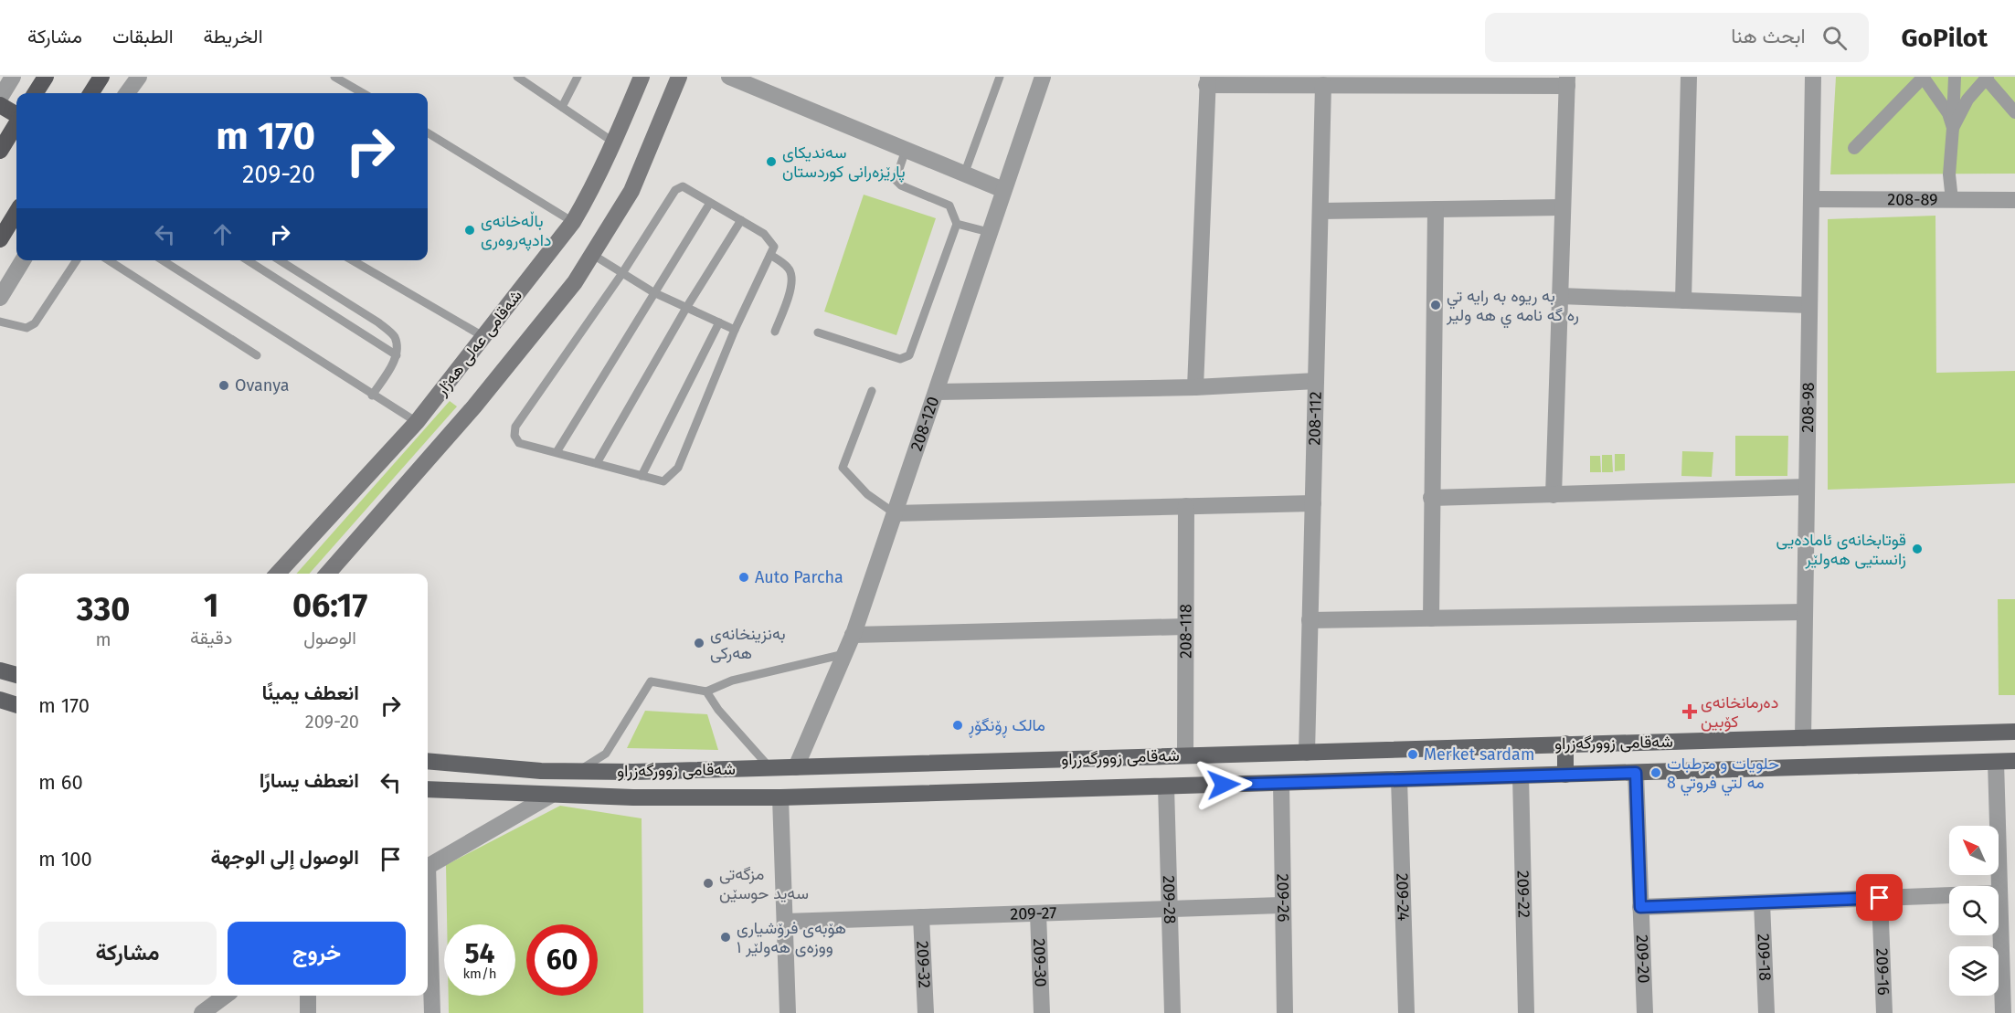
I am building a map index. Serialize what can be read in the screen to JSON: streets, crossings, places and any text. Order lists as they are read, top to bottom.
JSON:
{
  "streets": {
    "main road": ["شەقامی عەلی هەژار", "شەقامی زوورگەزراو"],
    "street": [
      "208-89",
      "208-98",
      "208-112",
      "208-120",
      "208-118",
      "209-22",
      "209-24",
      "209-26",
      "209-28",
      "209-27",
      "209-20",
      "209-18",
      "209-30",
      "209-32",
      "209-16"
    ]
  },
  "crossings": [
    ["208-89", "208-98"],
    ["208-98", "شەقامی زوورگەزراو"],
    ["208-112", "شەقامی زوورگەزراو"],
    ["208-120", "شەقامی زوورگەزراو"],
    ["208-118", "شەقامی زوورگەزراو"],
    ["شەقامی زوورگەزراو", "209-22"],
    ["شەقامی زوورگەزراو", "209-24"],
    ["شەقامی زوورگەزراو", "209-26"],
    ["شەقامی زوورگەزراو", "209-28"],
    ["شەقامی زوورگەزراو", "209-20"],
    ["209-26", "209-27"],
    ["209-28", "209-27"],
    ["209-27", "209-30"],
    ["209-27", "209-32"]
  ],
  "places": {
    "other": [
      "سەندیکای پارێزەرانی کوردستان",
      "باڵەخانەی دادپەروەری",
      "به ريوه به رايه تي ره گه نامه ي هه ولير",
      "Ovanya",
      "قوتابخانەی ئامادەیی زانستیی هەولێر",
      "Auto Parcha",
      "بەنزینخانەی هەرکی",
      "مالک ڕۆنگۆڕ",
      "Merket sardam",
      "حلويات و مرطبات مه لتي فروتي 8",
      "مزگەتی سەید حوسێن",
      "هۆبەی فرۆشیاری ووزەی هەولێر ١"
    ],
    "health": ["دەرمانخانەی کۆبین"]
  },
  "north": "top left",
  "page": {
    "header": "GoPilot",
    "search": "ابحث هنا",
    "nav": ["الخريطة", "الطبقات", "مشاركة"],
    "turn": ["170 m", "209-20"],
    "eta": [
      "06:17",
      "الوصول",
      "1",
      "دقيقة",
      "330",
      "m"
    ],
    "list": [
      {
        "name": "انعطف يمينًا",
        "note": "209-20",
        "value": "170 m"
      },
      {
        "name": "انعطف يسارًا",
        "value": "60 m"
      },
      {
        "name": "الوصول إلى الوجهة",
        "value": "100 m"
      }
    ],
    "buttons": ["خروج", "مشاركة"],
    "speed": "54 km/h",
    "limit": "60"
  }
}
